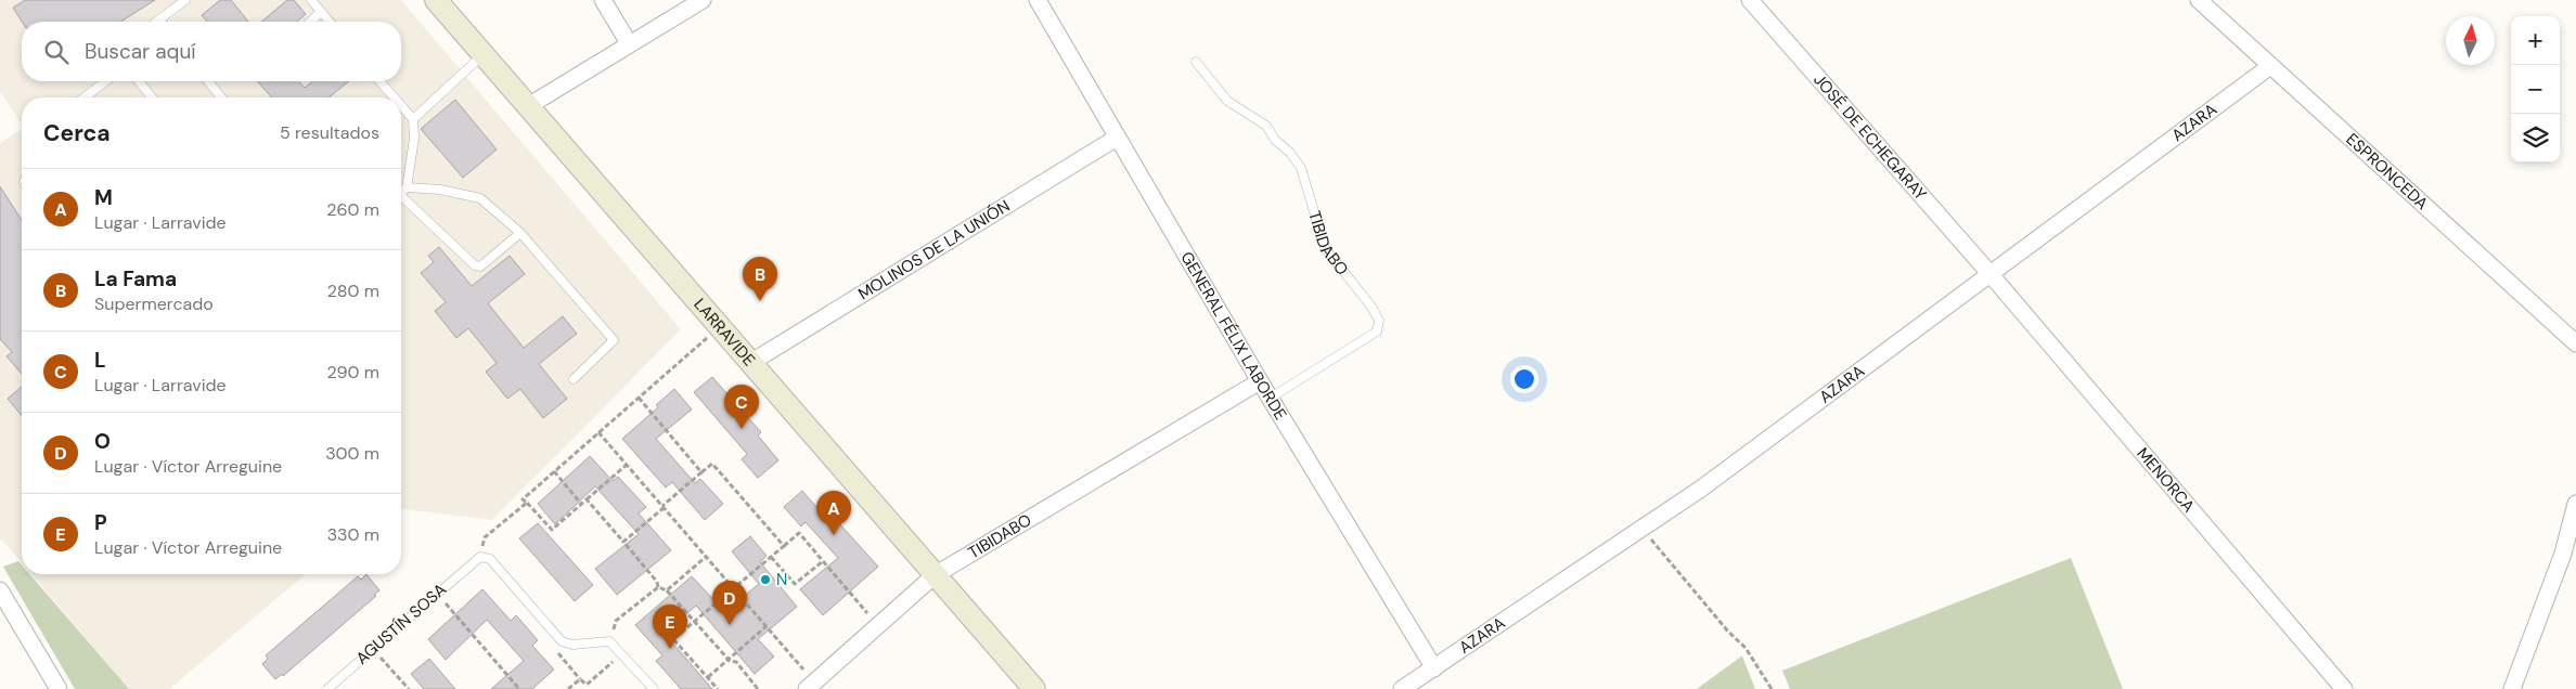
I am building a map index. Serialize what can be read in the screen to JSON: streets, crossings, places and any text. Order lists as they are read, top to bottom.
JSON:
{
  "streets": {
    "street": [
      "AZARA",
      "JOSÉ DE ECHEGARAY",
      "ESPRONCEDA",
      "TIBIDABO",
      "MOLINOS DE LA UNIÓN",
      "LARRAVIDE",
      "GENERAL FÉLIX LABORDE",
      "MENORCA"
    ],
    "lane": ["AGUSTÍN SOSA"]
  },
  "crossings": [
    ["AZARA", "JOSÉ DE ECHEGARAY"],
    ["AZARA", "ESPRONCEDA"],
    ["AZARA", "GENERAL FÉLIX LABORDE"],
    ["AZARA", "MENORCA"],
    ["JOSÉ DE ECHEGARAY", "MENORCA"],
    ["TIBIDABO", "LARRAVIDE"],
    ["TIBIDABO", "GENERAL FÉLIX LABORDE"],
    ["MOLINOS DE LA UNIÓN", "LARRAVIDE"],
    ["MOLINOS DE LA UNIÓN", "GENERAL FÉLIX LABORDE"]
  ],
  "places": ["N"],
  "north": "top",
  "page": {
    "map_buttons": ["+", "−"],
    "search": "Buscar aquí",
    "heading": ["Cerca", "5 resultados"],
    "list": [
      {
        "mark": "A",
        "name": "M",
        "note": "Lugar · Larravide",
        "value": "260 m"
      },
      {
        "mark": "B",
        "name": "La Fama",
        "note": "Supermercado",
        "value": "280 m"
      },
      {
        "mark": "C",
        "name": "L",
        "note": "Lugar · Larravide",
        "value": "290 m"
      },
      {
        "mark": "D",
        "name": "O",
        "note": "Lugar · Víctor Arreguine",
        "value": "300 m"
      },
      {
        "mark": "E",
        "name": "P",
        "note": "Lugar · Víctor Arreguine",
        "value": "330 m"
      }
    ],
    "pins": [
      "B",
      "C",
      "A",
      "D",
      "E"
    ]
  }
}
